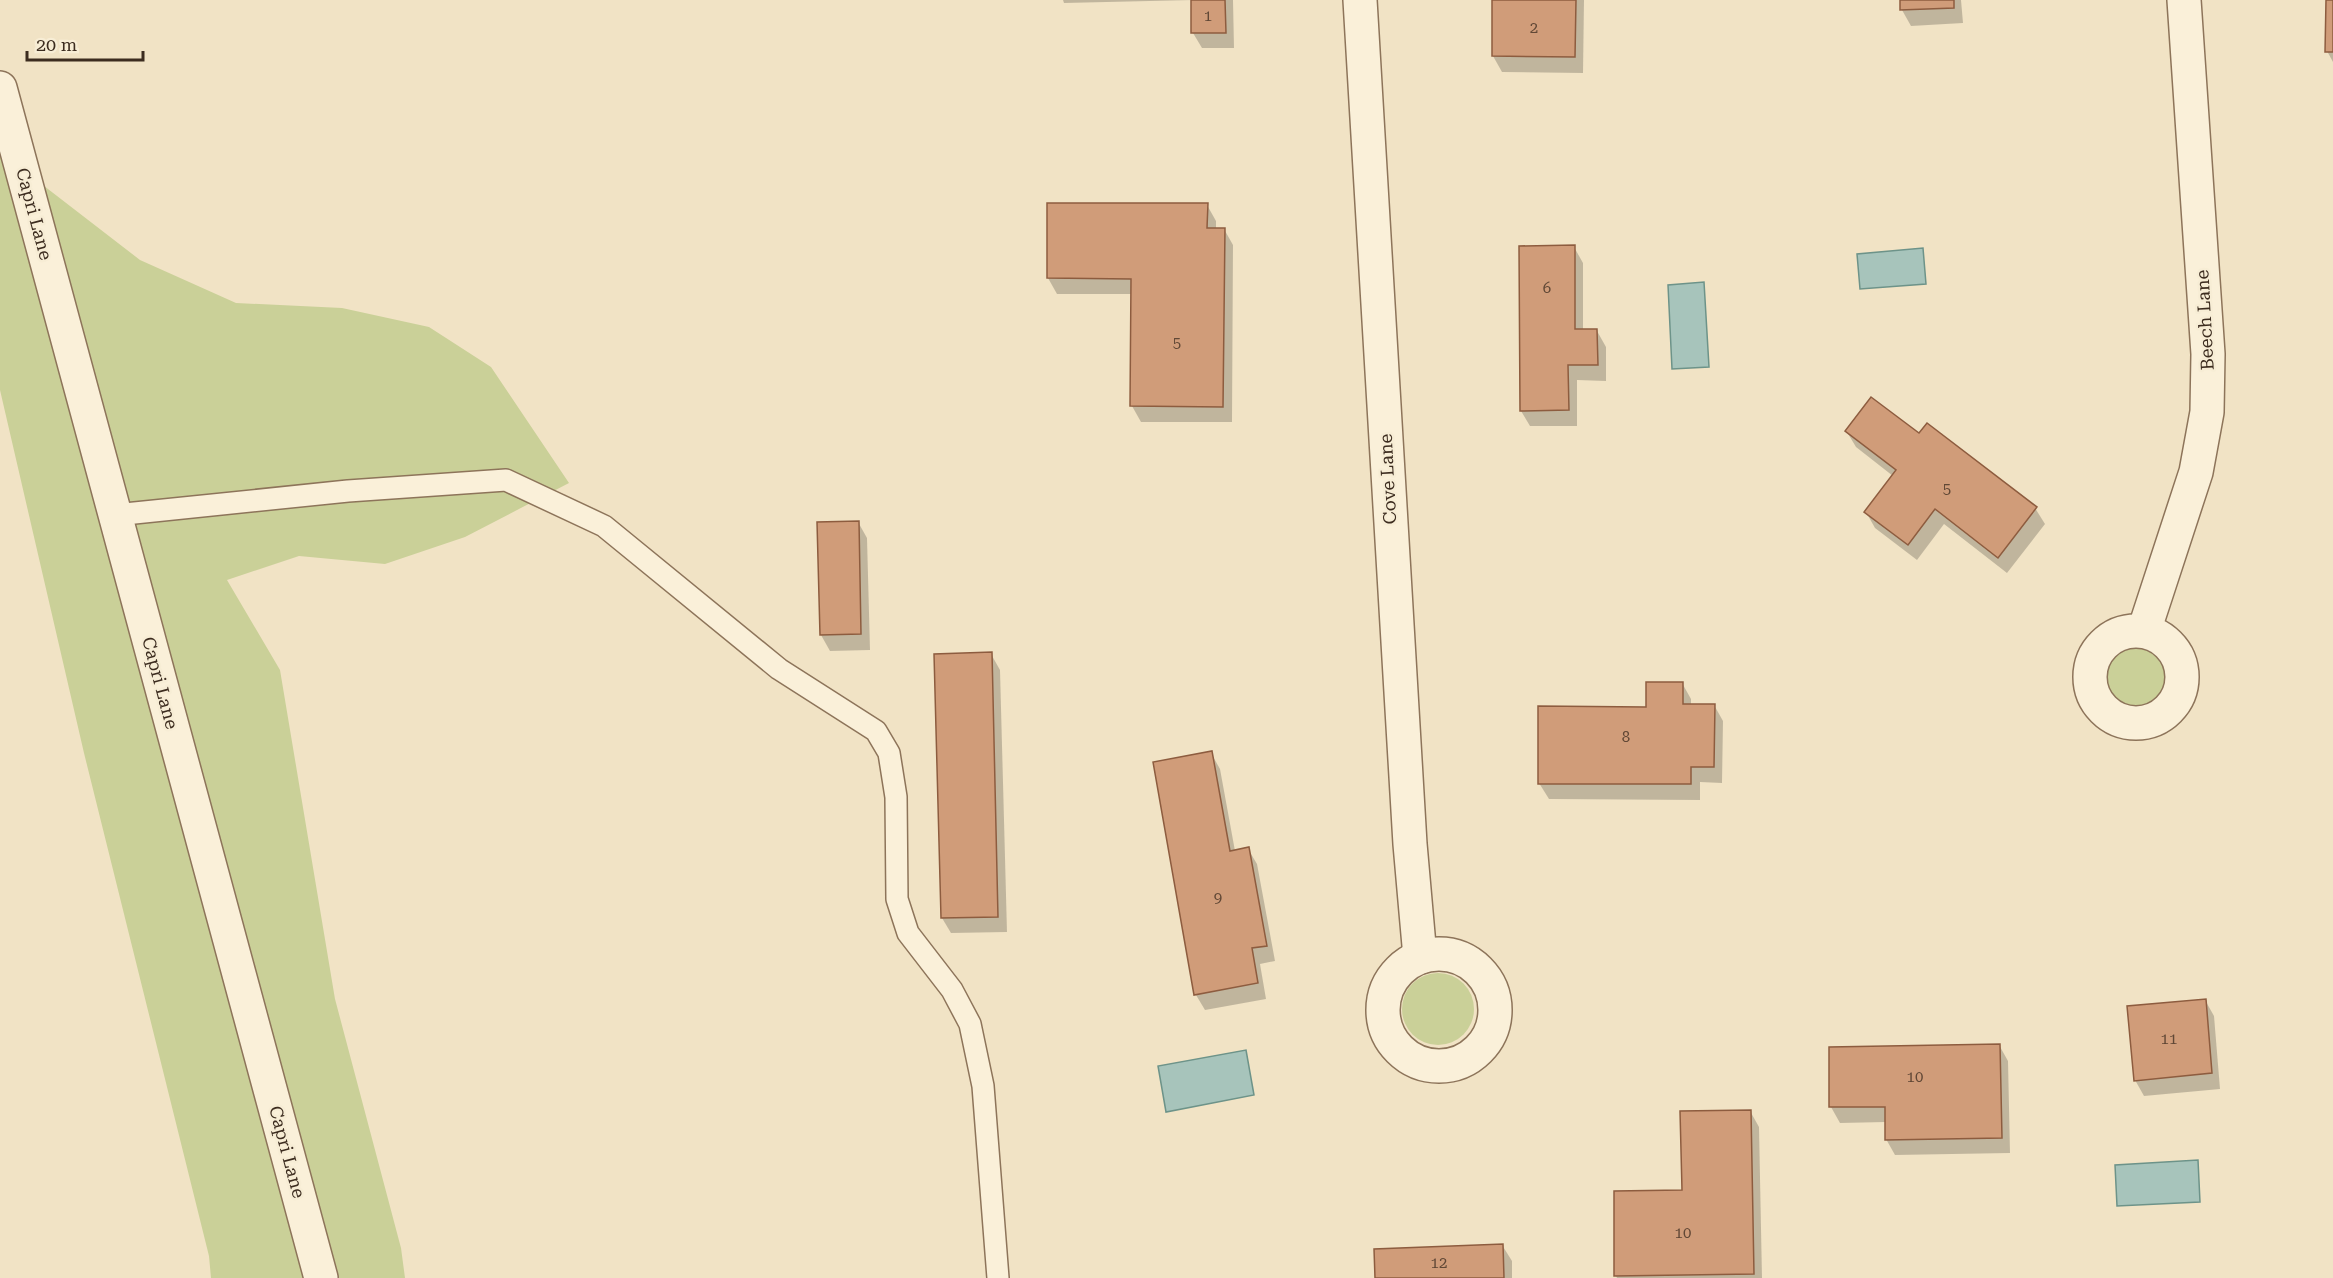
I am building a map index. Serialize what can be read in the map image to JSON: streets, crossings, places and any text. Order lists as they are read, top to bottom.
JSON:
{
  "streets": {
    "street": ["Capri Lane", "Beech Lane", "Cove Lane"]
  },
  "house_numbers": [
    "1",
    "2",
    "6",
    "5",
    "5",
    "8",
    "9",
    "11",
    "10",
    "10",
    "12"
  ],
  "scale_bar": "20 m"
}
